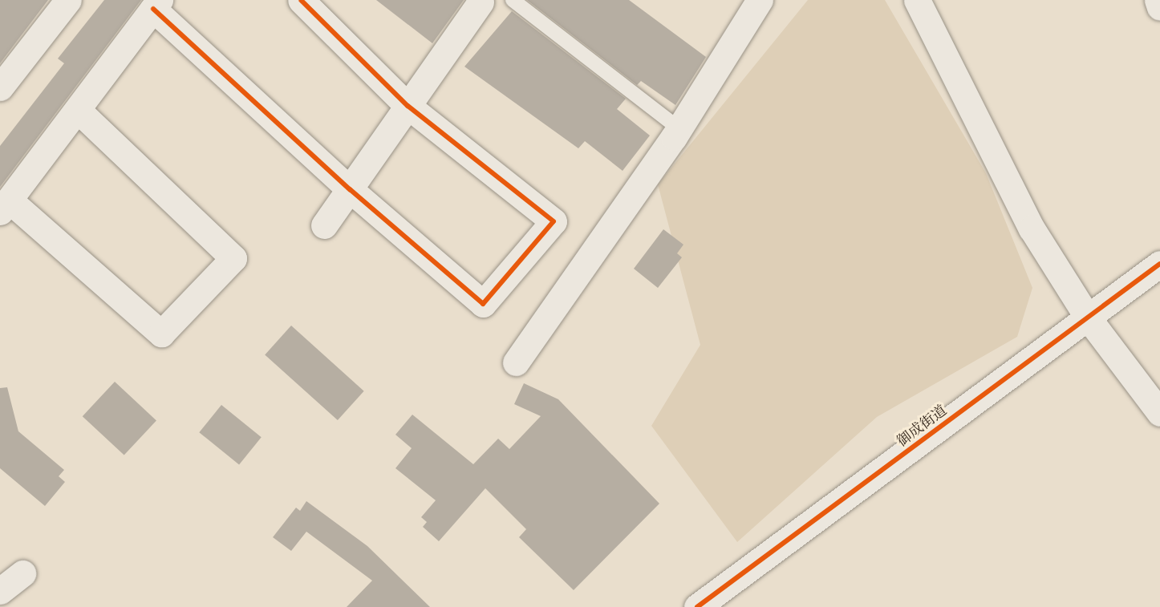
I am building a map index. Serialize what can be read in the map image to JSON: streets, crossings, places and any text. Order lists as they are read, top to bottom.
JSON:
{
  "streets": {
    "street": ["御成街道"]
  }
}
